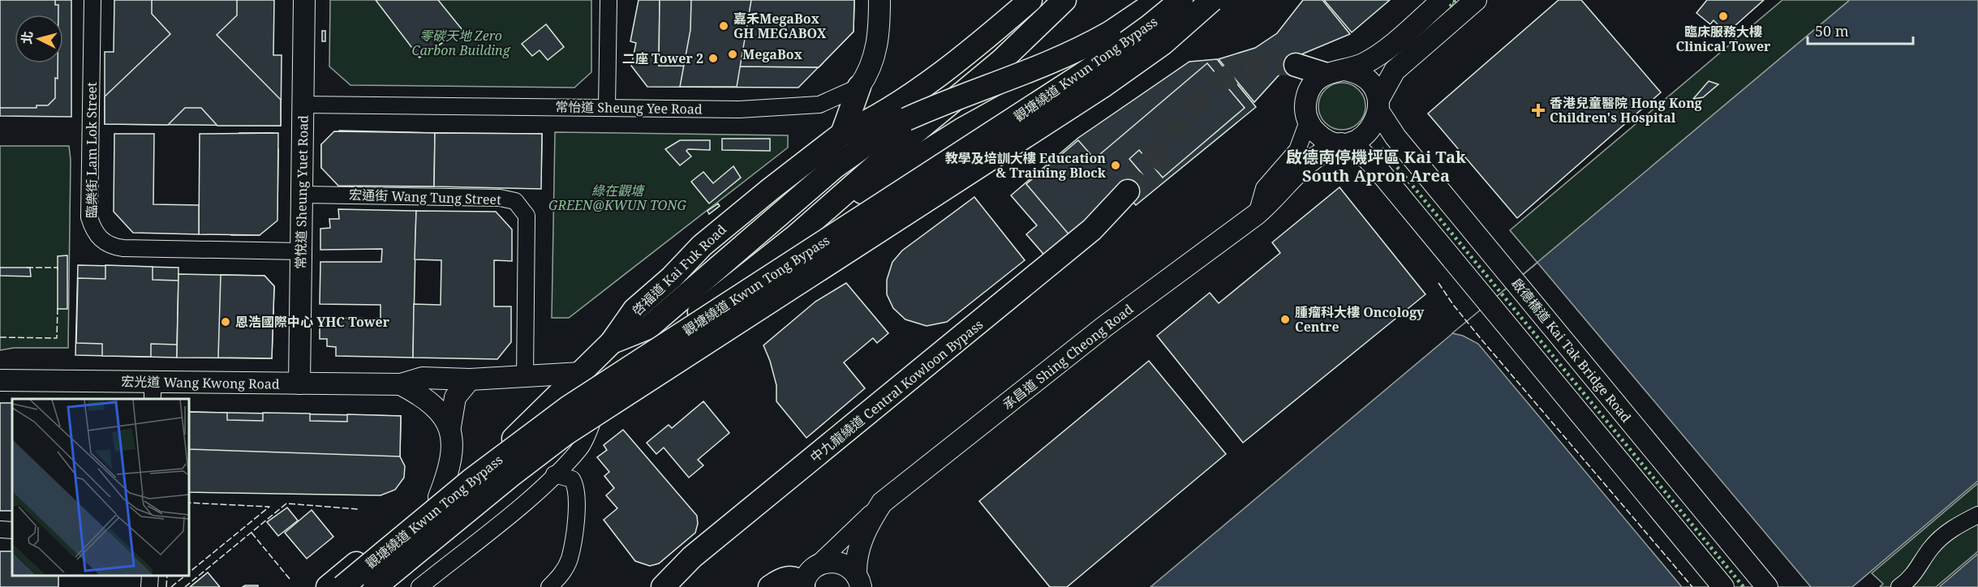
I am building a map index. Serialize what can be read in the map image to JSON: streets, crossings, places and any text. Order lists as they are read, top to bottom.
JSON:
{
  "streets": {
    "highway": ["觀塘繞道 Kwun Tong Bypass", "啓福道 Kai Fuk Road", "中九龍繞道 Central Kowloon Bypass"],
    "main road": [
      "常悅道 Sheung Yuet Road",
      "啟德橋道 Kai Tak Bridge Road",
      "承昌道 Shing Cheong Road",
      "宏光道 Wang Kwong Road"
    ],
    "street": ["常怡道 Sheung Yee Road", "臨樂街 Lam Lok Street", "宏通街 Wang Tung Street"]
  },
  "crossings": [
    ["常怡道 Sheung Yee Road", "常悅道 Sheung Yuet Road"],
    ["臨樂街 Lam Lok Street", "常悅道 Sheung Yuet Road"],
    ["常悅道 Sheung Yuet Road", "宏通街 Wang Tung Street"],
    ["常悅道 Sheung Yuet Road", "宏光道 Wang Kwong Road"],
    ["宏通街 Wang Tung Street", "宏光道 Wang Kwong Road"],
    ["啓福道 Kai Fuk Road", "宏光道 Wang Kwong Road"],
    ["啟德橋道 Kai Tak Bridge Road", "承昌道 Shing Cheong Road"]
  ],
  "districts": ["啟德南停機坪區 Kai Tak South Apron Area"],
  "parks": ["零碳天地 Zero Carbon Building", "綠在觀塘 GREEN@KWUN TONG"],
  "places": {
    "other": [
      "臨床服務大樓 Clinical Tower",
      "嘉禾MegaBox GH MEGABOX",
      "MegaBox",
      "二座 Tower 2",
      "教學及培訓大樓 Education & Training Block",
      "腫瘤科大樓 Oncology Centre",
      "恩浩國際中心 YHC Tower"
    ],
    "health": ["香港兒童醫院 Hong Kong Children's Hospital"]
  },
  "scale_bar": "50 m",
  "north": "left"
}
